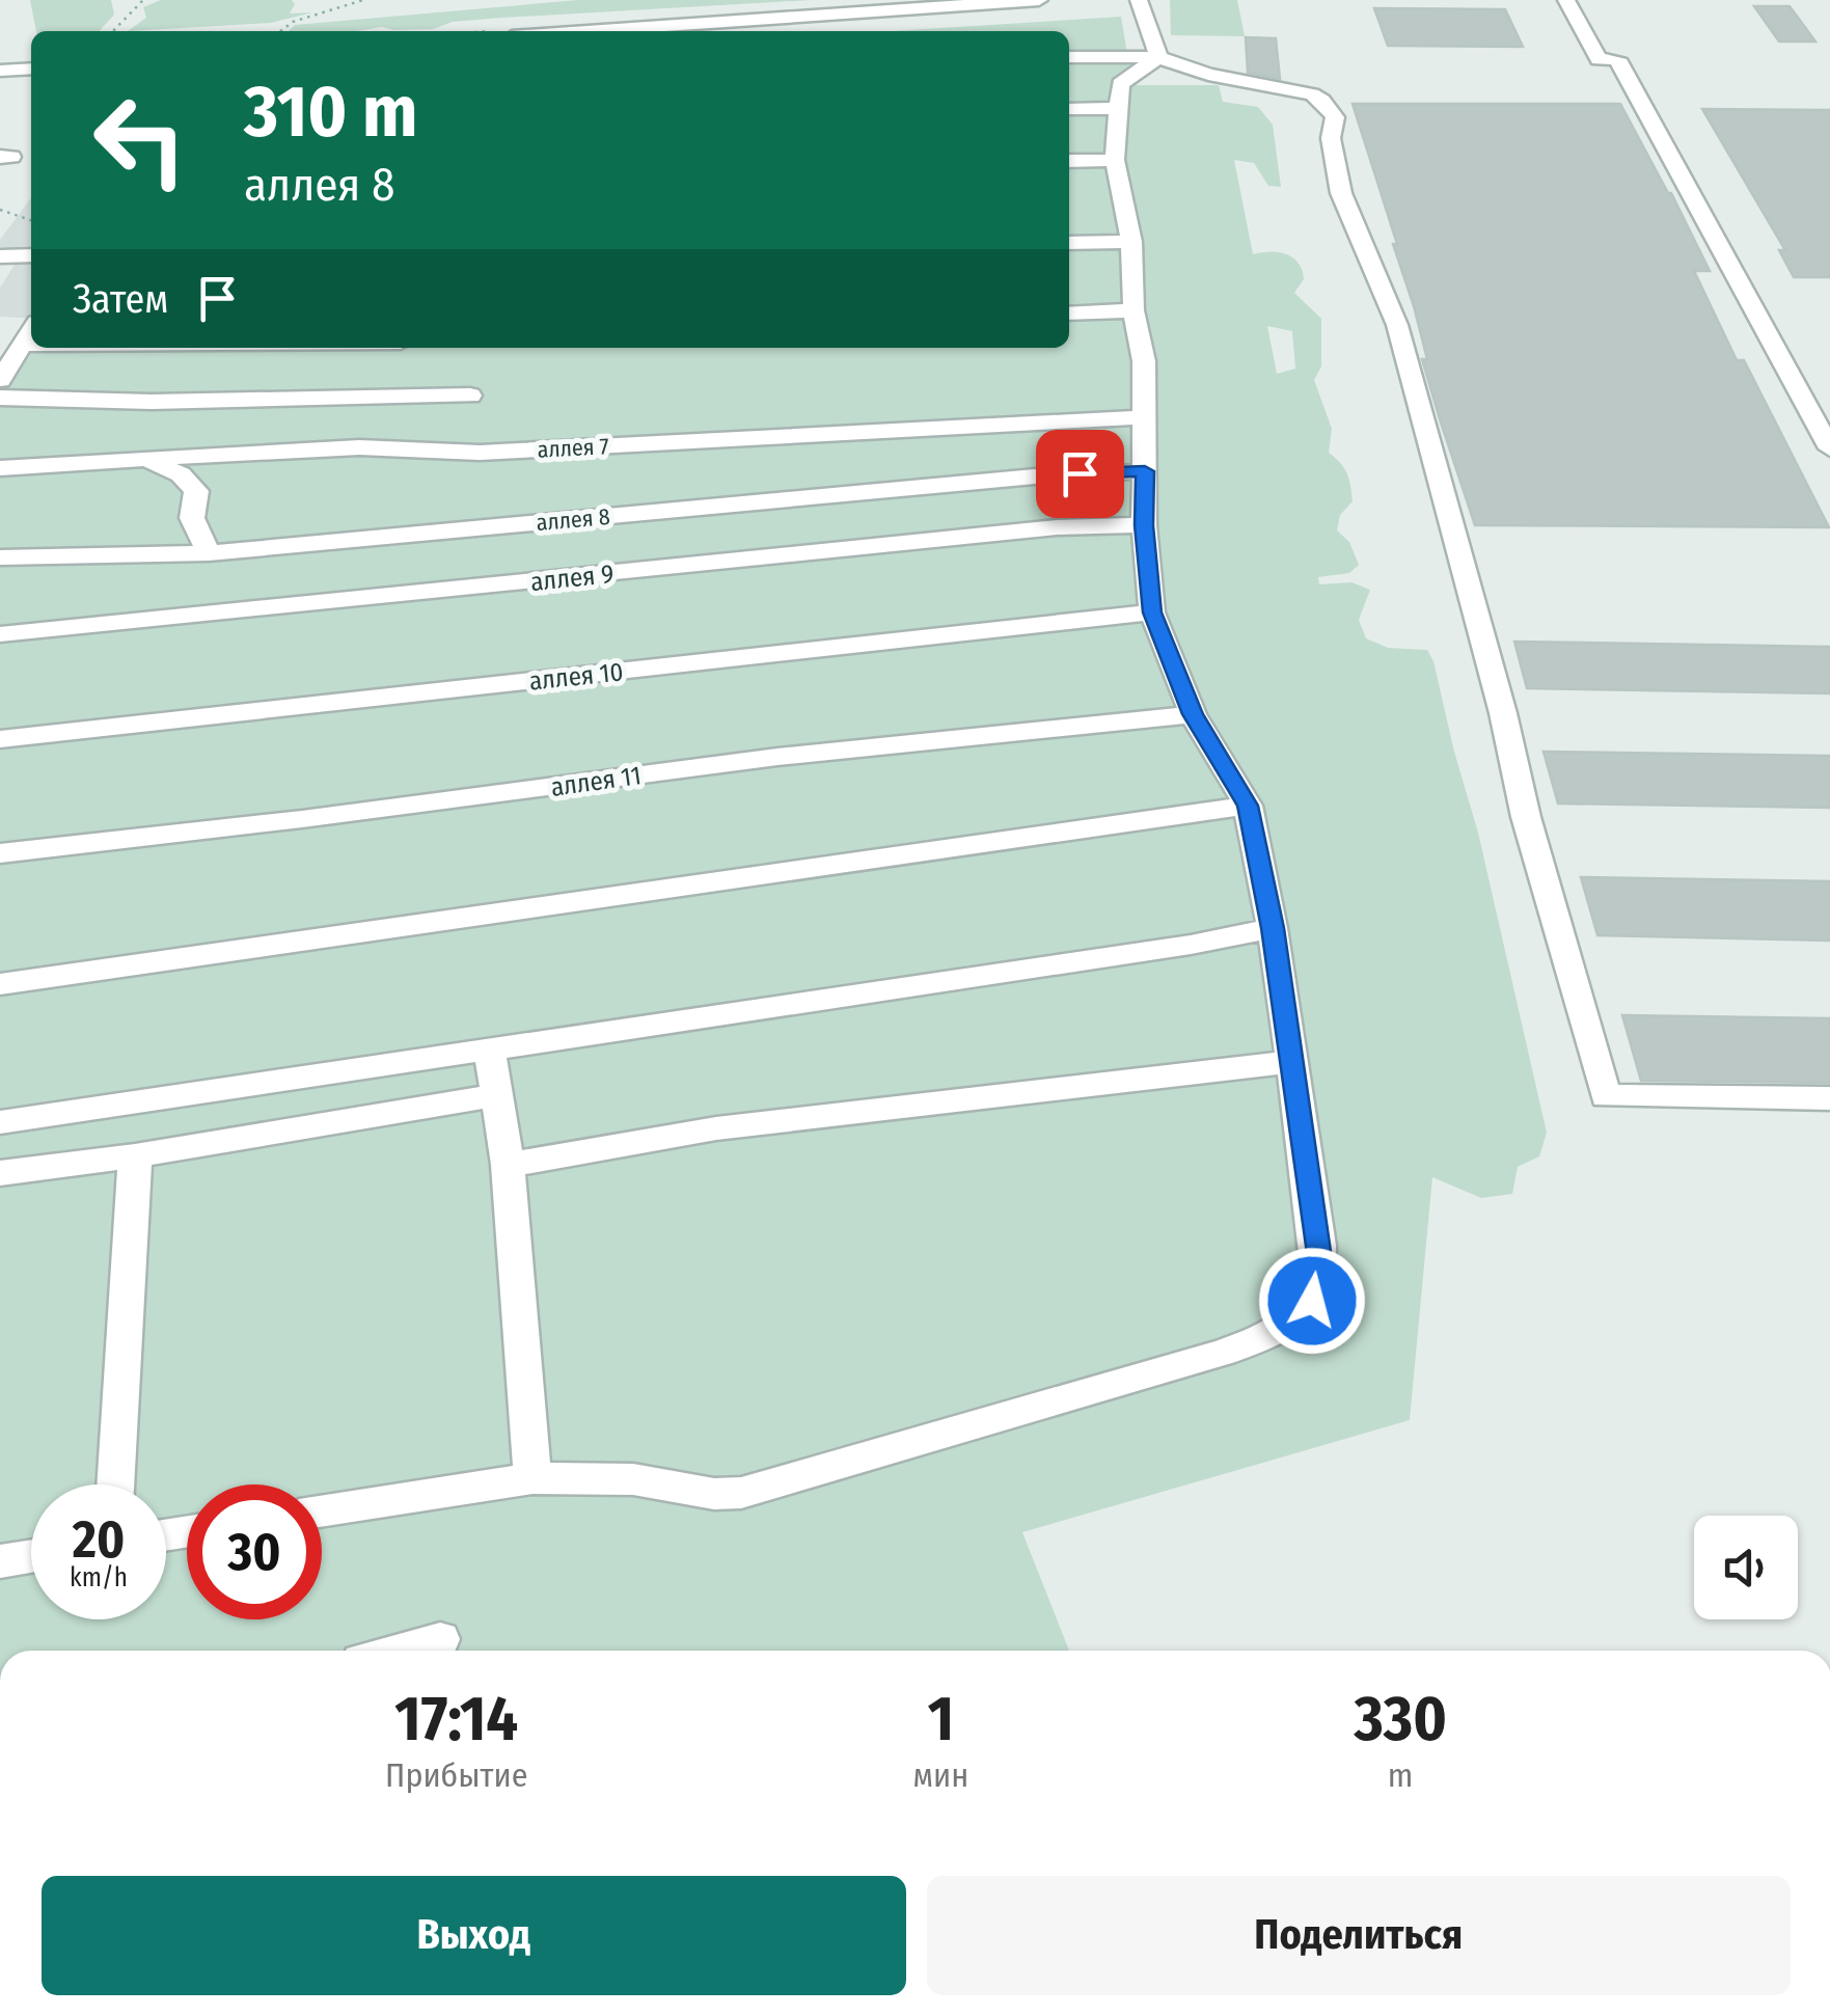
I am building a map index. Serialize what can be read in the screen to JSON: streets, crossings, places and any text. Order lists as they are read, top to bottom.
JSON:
{
  "streets": {
    "street": [
      "аллея 7",
      "аллея 8",
      "аллея 9",
      "аллея 10",
      "аллея 11"
    ]
  },
  "page": {
    "turn": ["310 m", "аллея 8"],
    "then": "Затем",
    "speed": "20 km/h",
    "limit": "30",
    "eta": [
      "17:14",
      "Прибытие",
      "1",
      "мин",
      "330",
      "m"
    ],
    "buttons": ["Выход", "Поделиться"]
  }
}
